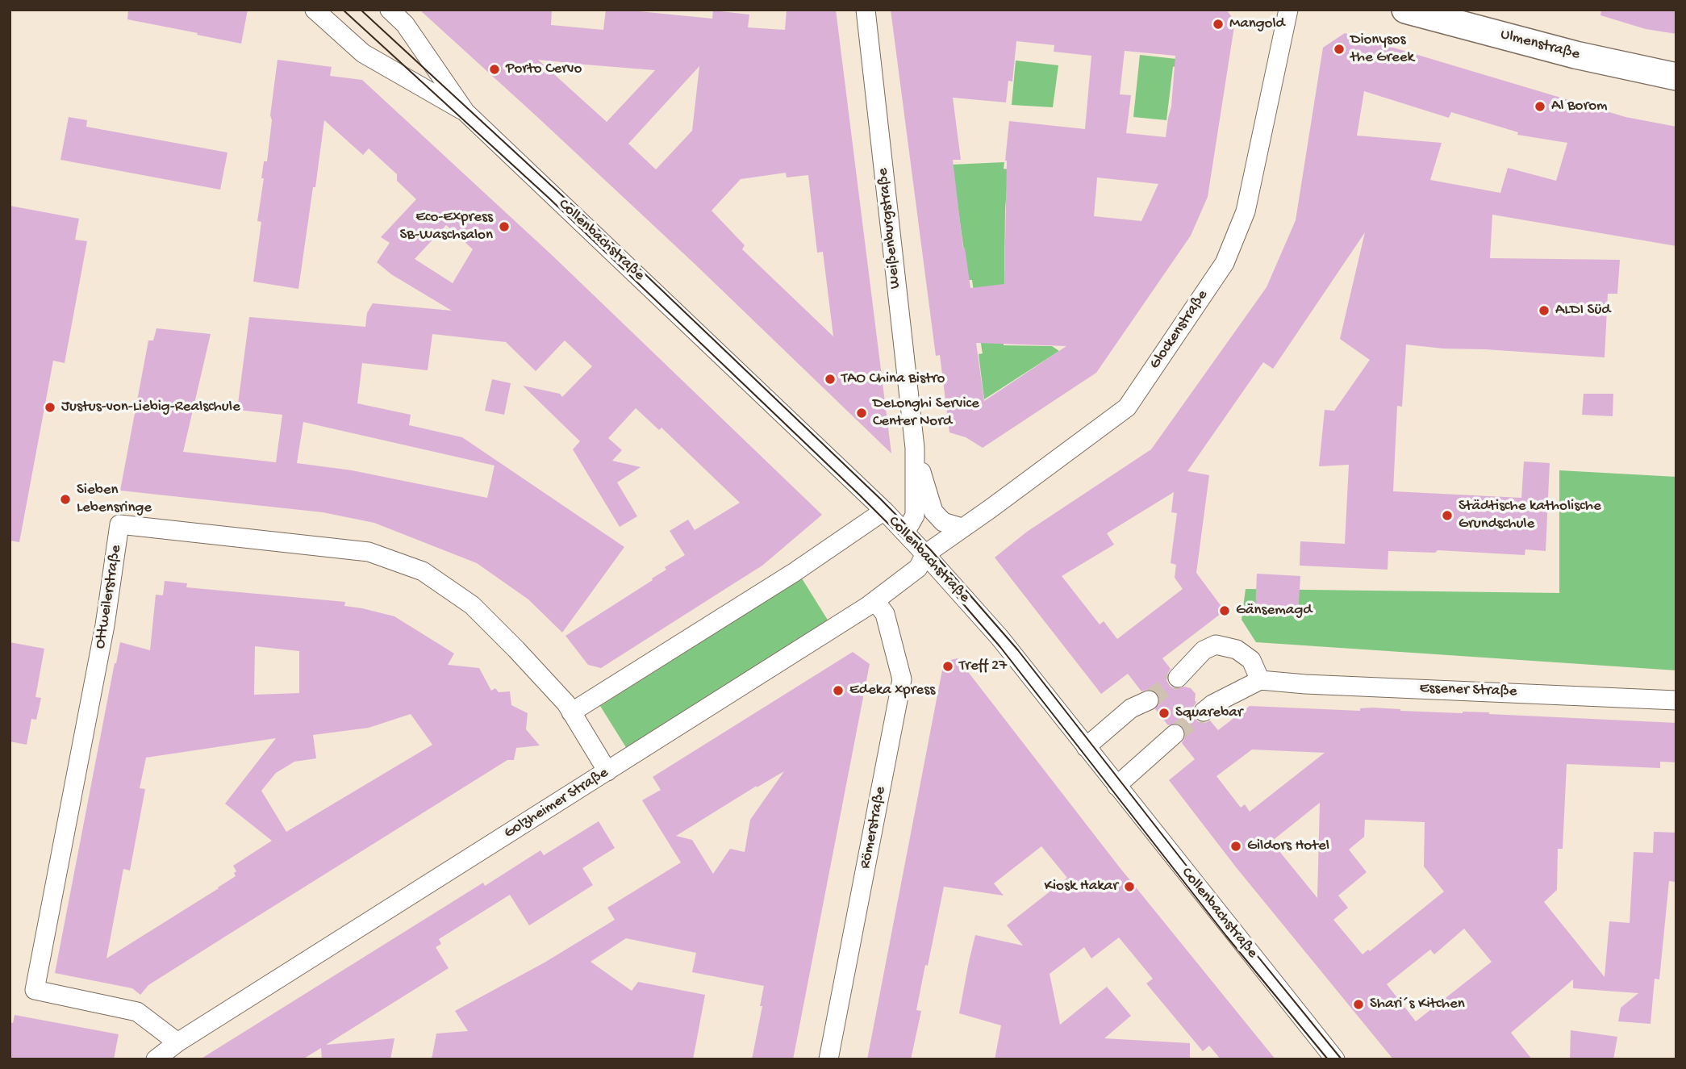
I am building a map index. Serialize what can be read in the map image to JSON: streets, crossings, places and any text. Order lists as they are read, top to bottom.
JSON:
{
  "streets": {
    "main road": ["Ulmenstraße"],
    "street": [
      "Weißenburgstraße",
      "Collenbachstraße",
      "Glockenstraße",
      "Ottweilerstraße",
      "Essener Straße",
      "Golzheimer Straße",
      "Römerstraße"
    ]
  },
  "crossings": [
    ["Weißenburgstraße", "Collenbachstraße"],
    ["Weißenburgstraße", "Glockenstraße"],
    ["Collenbachstraße", "Glockenstraße"],
    ["Collenbachstraße", "Golzheimer Straße"],
    ["Glockenstraße", "Golzheimer Straße"],
    ["Ottweilerstraße", "Golzheimer Straße"],
    ["Golzheimer Straße", "Römerstraße"]
  ],
  "places": [
    "Mangold",
    "Dionysos the Greek",
    "Porto Cervo",
    "Al Borom",
    "Eco-Express SB-Waschsalon",
    "ALDI Süd",
    "TAO China Bistro",
    "Justus-von-Liebig-Realschule",
    "DeLonghi Service Center Nord",
    "Sieben Lebensringe",
    "Städtische katholische Grundschule",
    "Gänsemagd",
    "Treff 27",
    "Edeka xpress",
    "Squarebar",
    "Gildors Hotel",
    "Kiosk Hakar",
    "Shari´s Kitchen"
  ]
}
